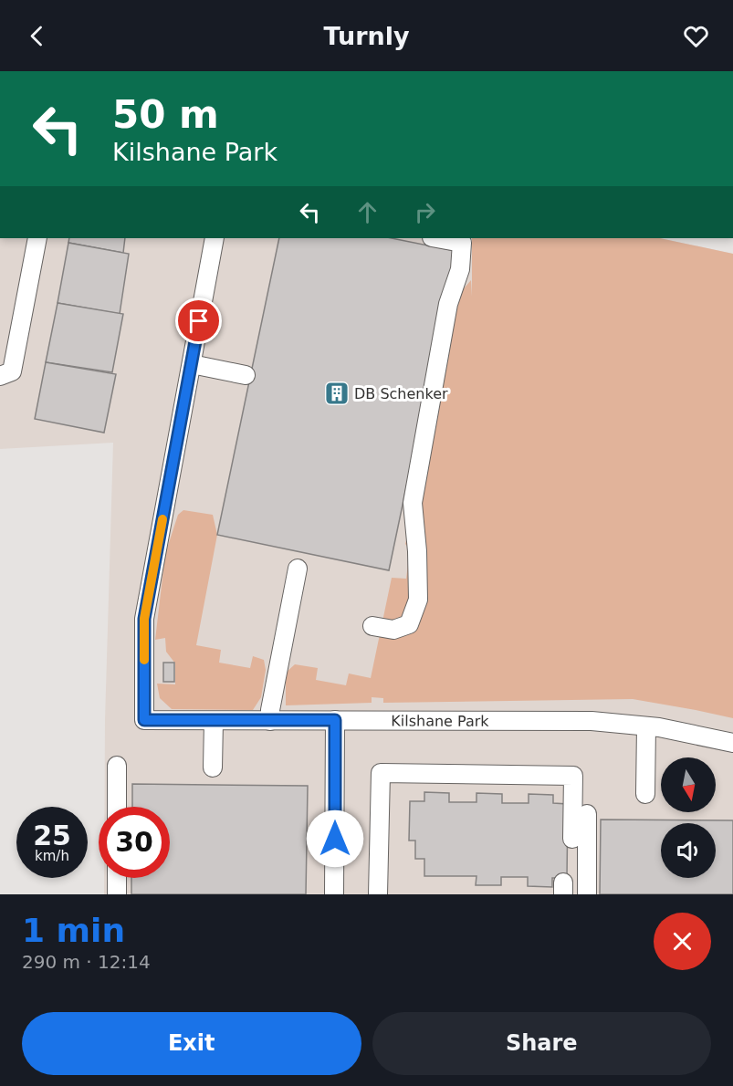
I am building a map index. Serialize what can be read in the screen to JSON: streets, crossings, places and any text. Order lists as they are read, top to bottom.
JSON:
{
  "streets": {
    "street": ["Kilshane Park"]
  },
  "places": {
    "building": ["DB Schenker"]
  },
  "north": "bottom",
  "page": {
    "header": "Turnly",
    "turn": ["50 m", "Kilshane Park"],
    "speed": "25 km/h",
    "limit": "30",
    "heading": ["1 min", "290 m · 12:14"],
    "buttons": ["Exit", "Share"]
  }
}
